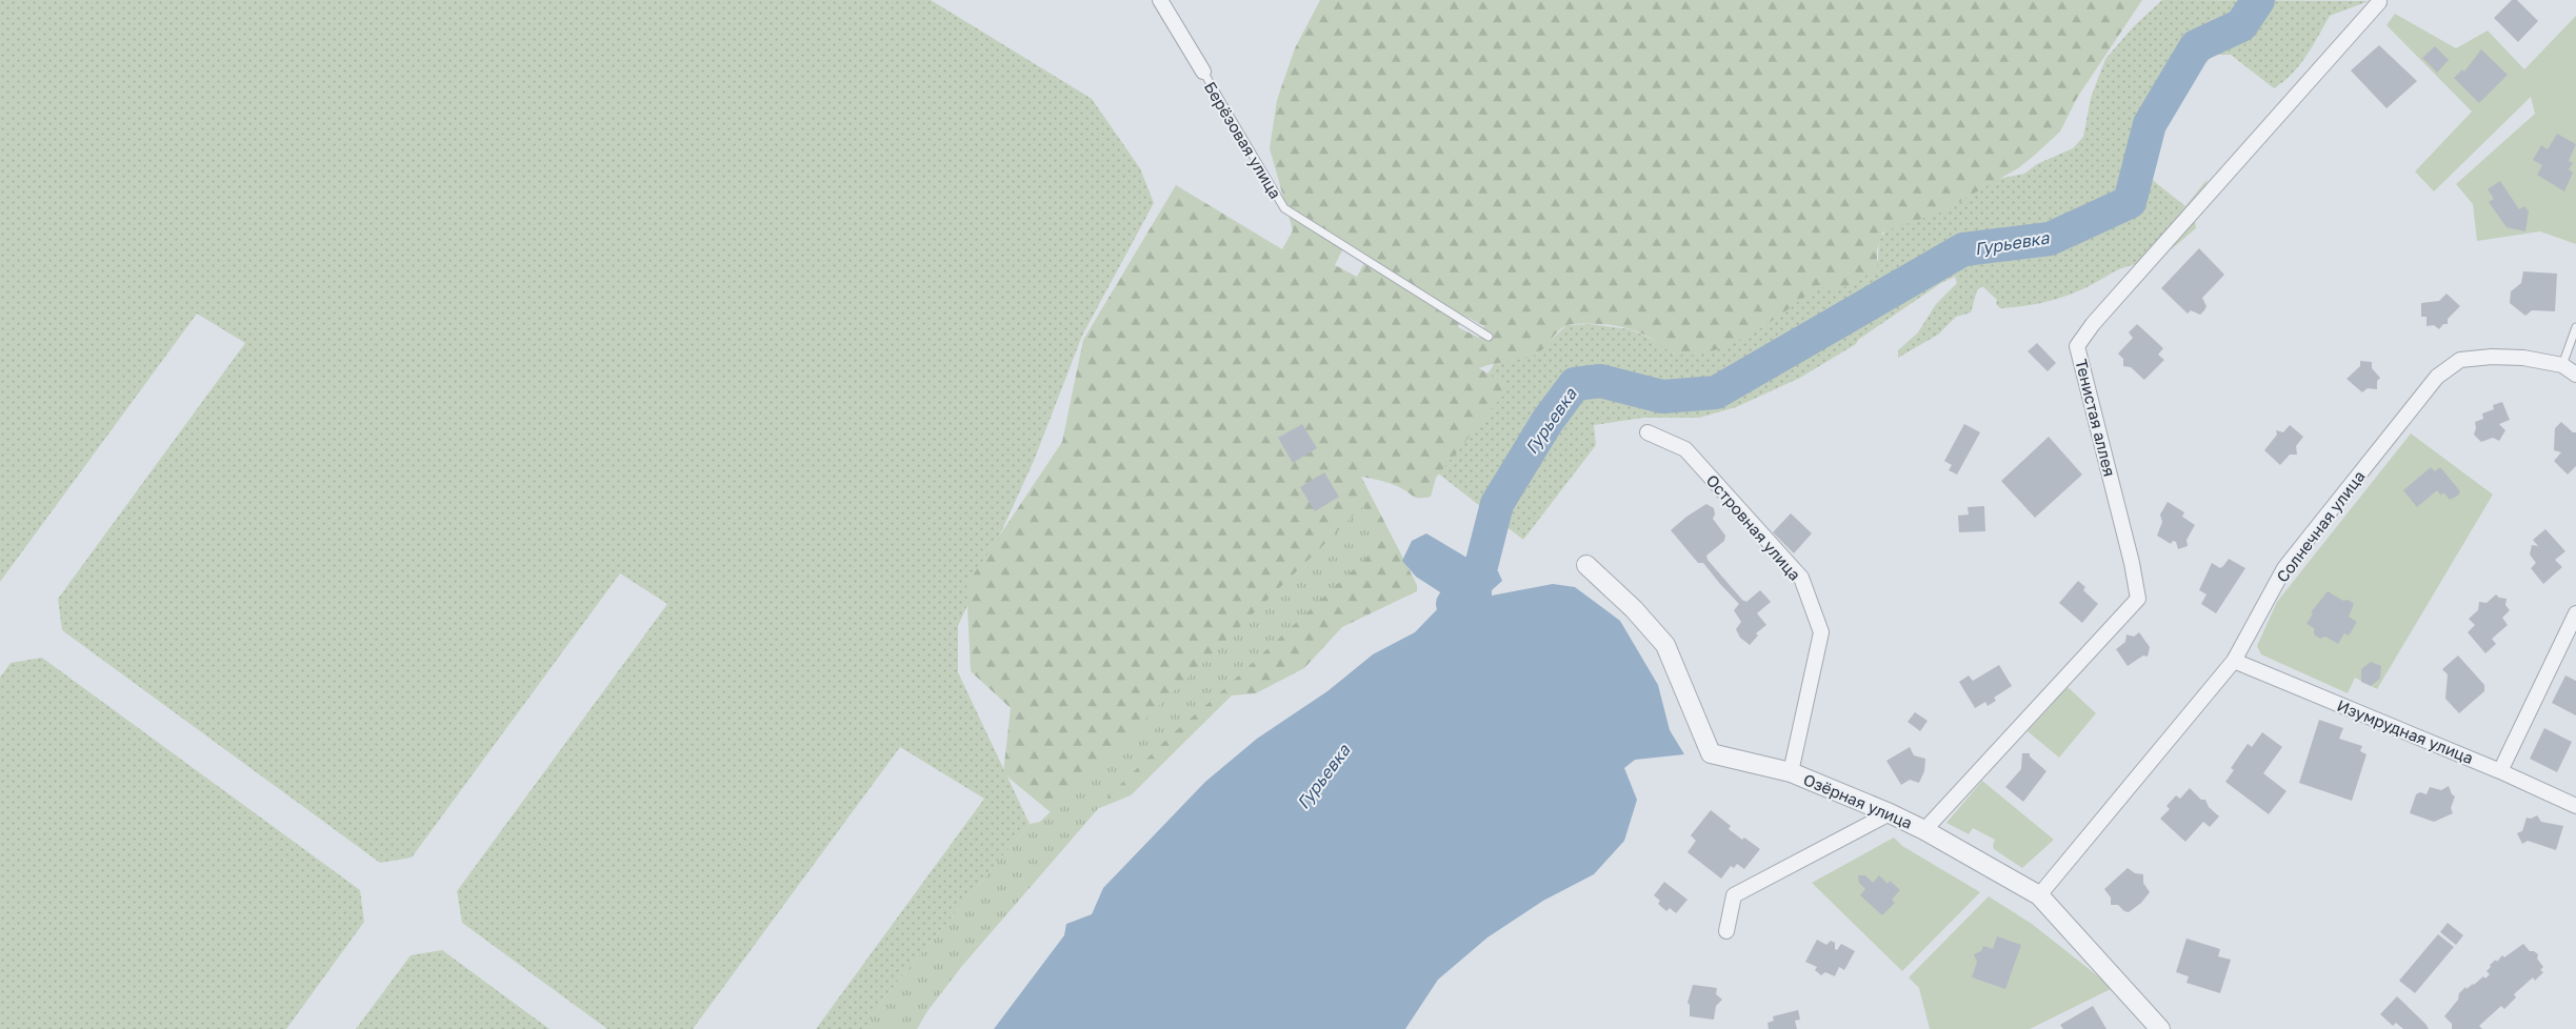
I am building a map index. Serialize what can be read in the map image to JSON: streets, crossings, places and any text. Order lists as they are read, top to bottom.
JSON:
{
  "streets": {
    "street": [
      "Берёзовая улица",
      "Тенистая аллея",
      "Солнечная улица",
      "Островная улица",
      "Изумрудная улица",
      "Озёрная улица"
    ]
  },
  "crossings": [
    ["Тенистая аллея", "Озёрная улица"],
    ["Солнечная улица", "Изумрудная улица"],
    ["Солнечная улица", "Озёрная улица"],
    ["Островная улица", "Озёрная улица"]
  ],
  "water": ["Гурьевка"]
}
